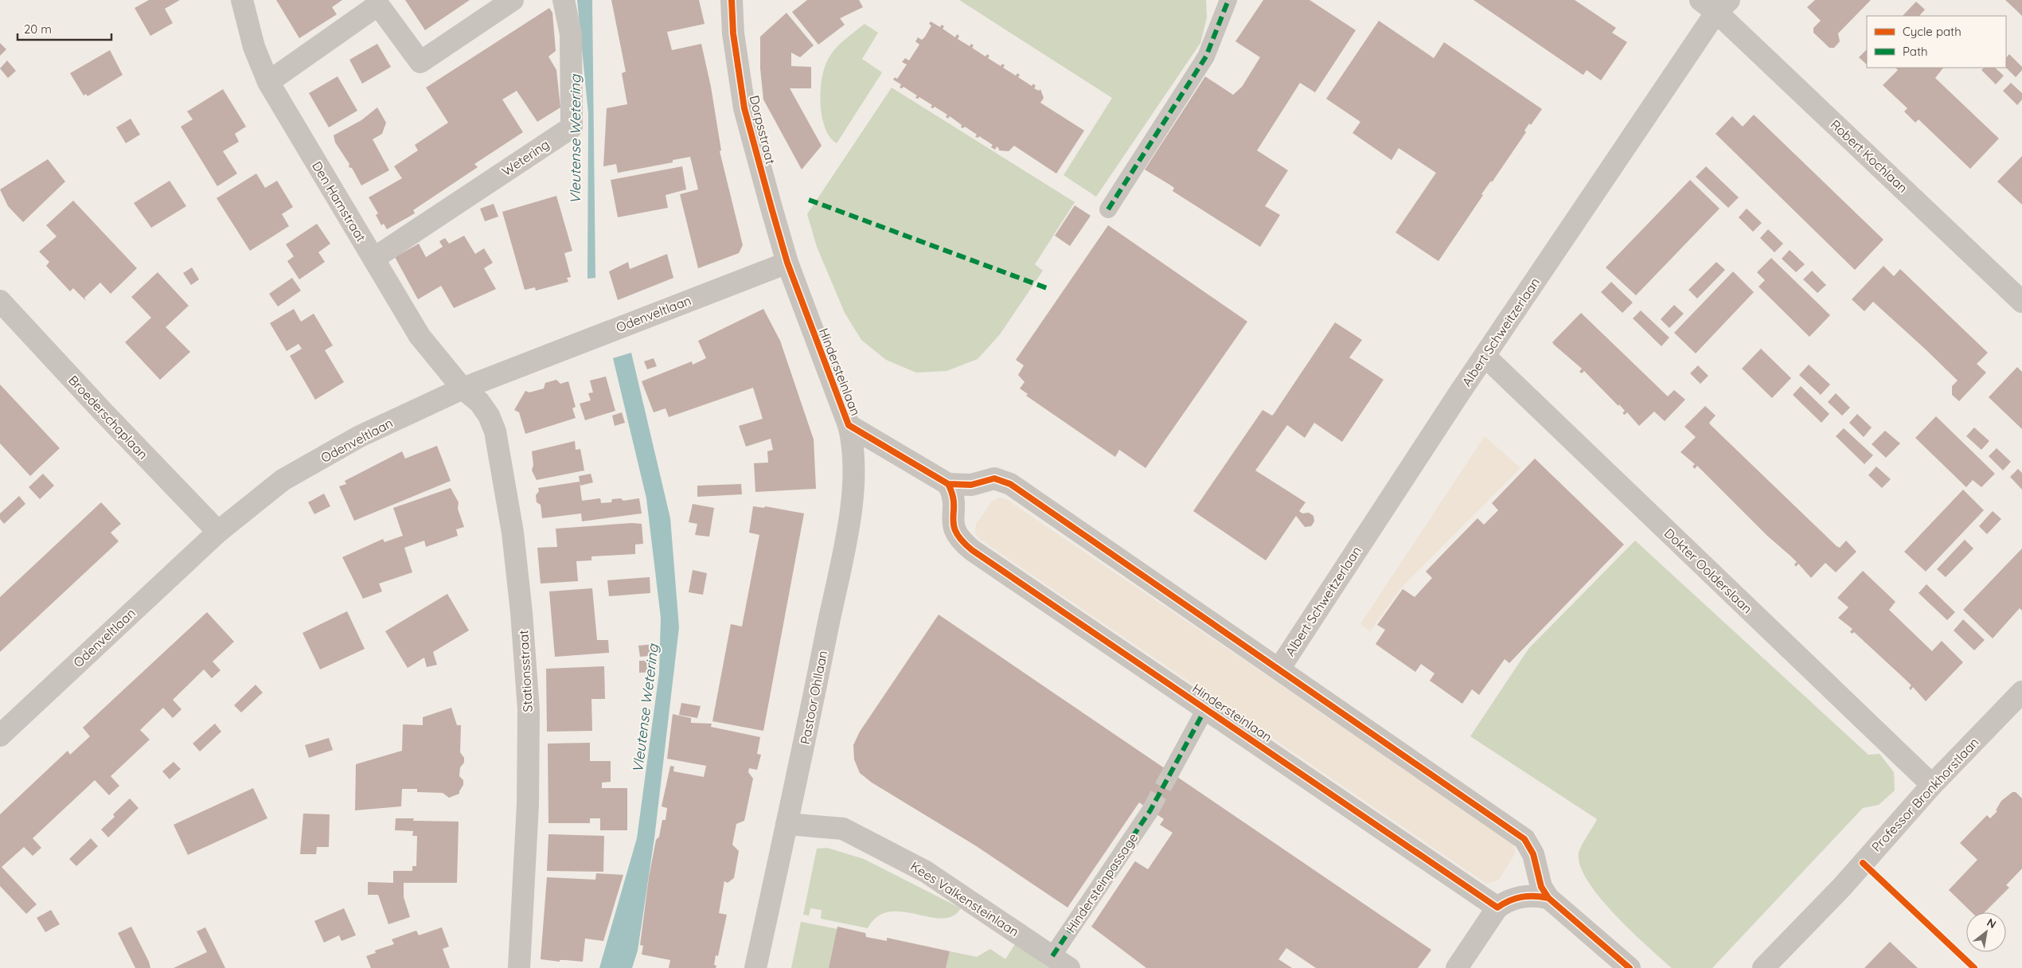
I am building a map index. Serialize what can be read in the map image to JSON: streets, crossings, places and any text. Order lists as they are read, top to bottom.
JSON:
{
  "streets": {
    "street": [
      "Dorpsstraat",
      "Robert Kochlaan",
      "Wetering",
      "Den Hamstraat",
      "Odenveltlaan",
      "Albert Schweitzerlaan",
      "Hindersteinlaan",
      "Broederschaplaan",
      "Dokter Oolderslaan",
      "Stationsstraat",
      "Pastoor Ohllaan",
      "Professor Bronkhorstlaan",
      "Hindersteinpassage",
      "Kees Valkensteinlaan"
    ]
  },
  "crossings": [
    ["Dorpsstraat", "Odenveltlaan"],
    ["Dorpsstraat", "Hindersteinlaan"],
    ["Robert Kochlaan", "Albert Schweitzerlaan"],
    ["Wetering", "Den Hamstraat"],
    ["Den Hamstraat", "Odenveltlaan"],
    ["Den Hamstraat", "Stationsstraat"],
    ["Odenveltlaan", "Hindersteinlaan"],
    ["Odenveltlaan", "Broederschaplaan"],
    ["Odenveltlaan", "Stationsstraat"],
    ["Albert Schweitzerlaan", "Hindersteinlaan"],
    ["Albert Schweitzerlaan", "Dokter Oolderslaan"],
    ["Hindersteinlaan", "Pastoor Ohllaan"],
    ["Dokter Oolderslaan", "Professor Bronkhorstlaan"],
    ["Pastoor Ohllaan", "Kees Valkensteinlaan"],
    ["Hindersteinpassage", "Kees Valkensteinlaan"]
  ],
  "water": ["Vleutense Wetering"],
  "legend": ["Cycle path", "Path"],
  "scale_bar": "20 m",
  "north": "top right"
}
